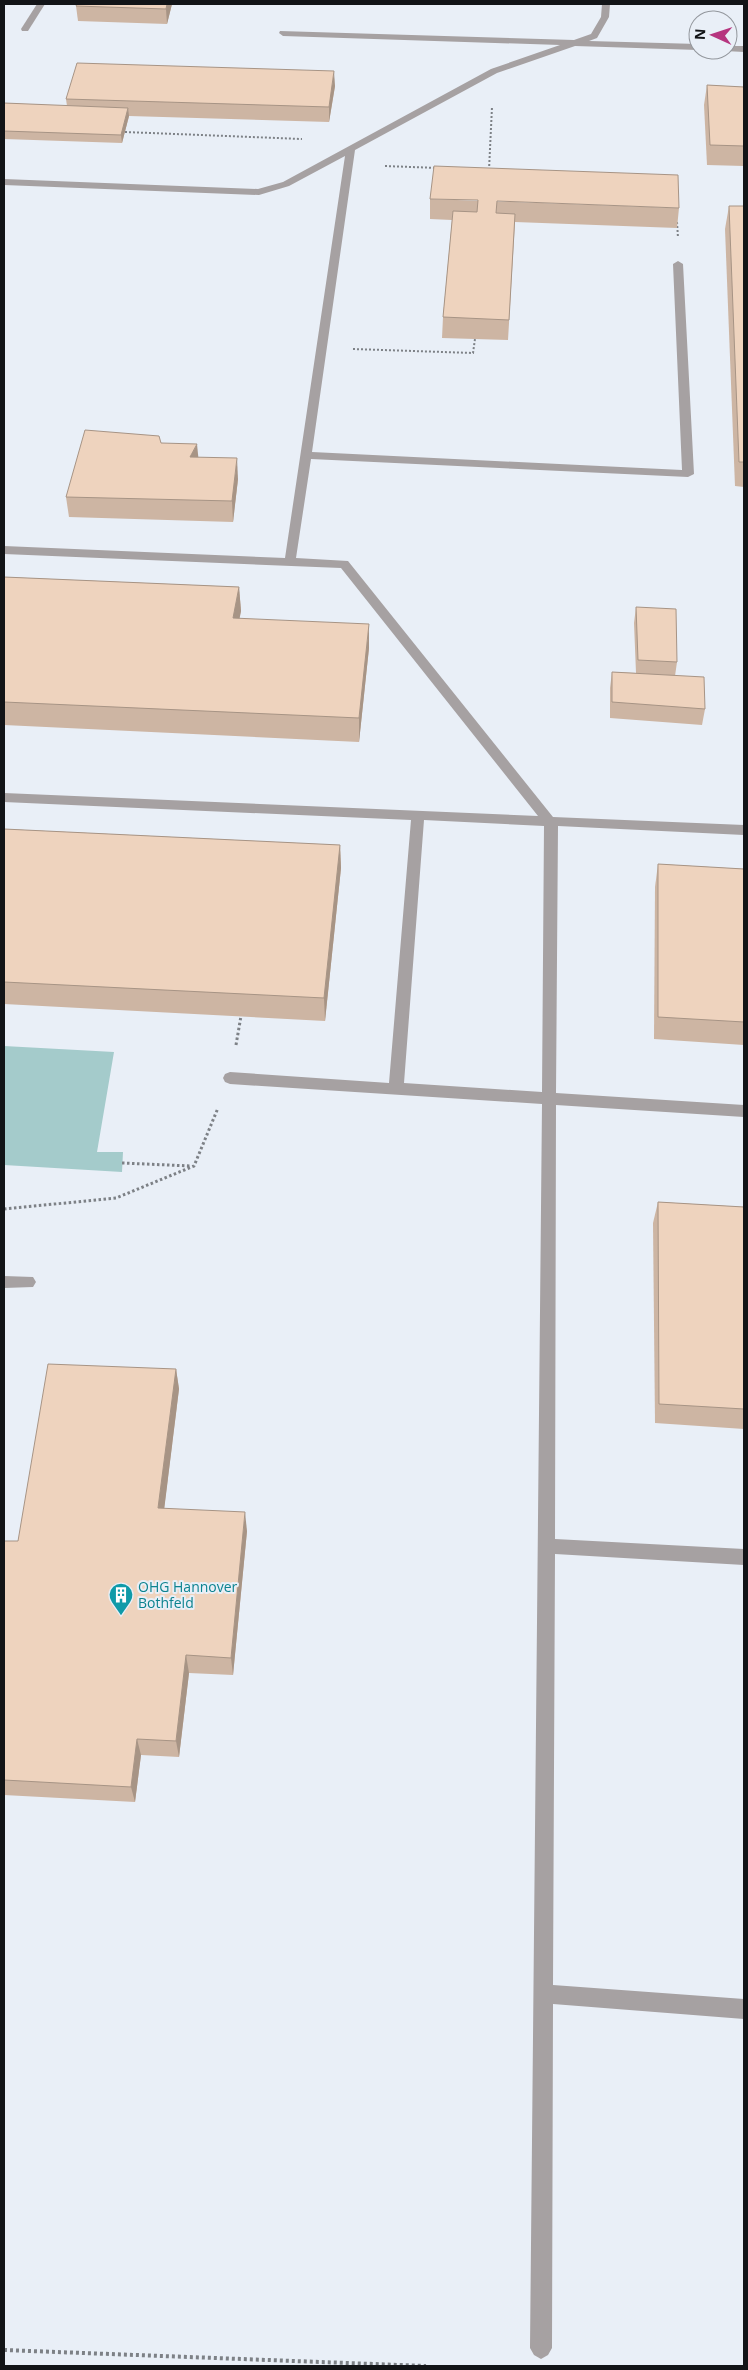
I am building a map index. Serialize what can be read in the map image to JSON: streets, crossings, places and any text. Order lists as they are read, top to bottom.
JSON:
{
  "places": {
    "building": ["OHG Hannover Bothfeld"]
  },
  "north": "left"
}
